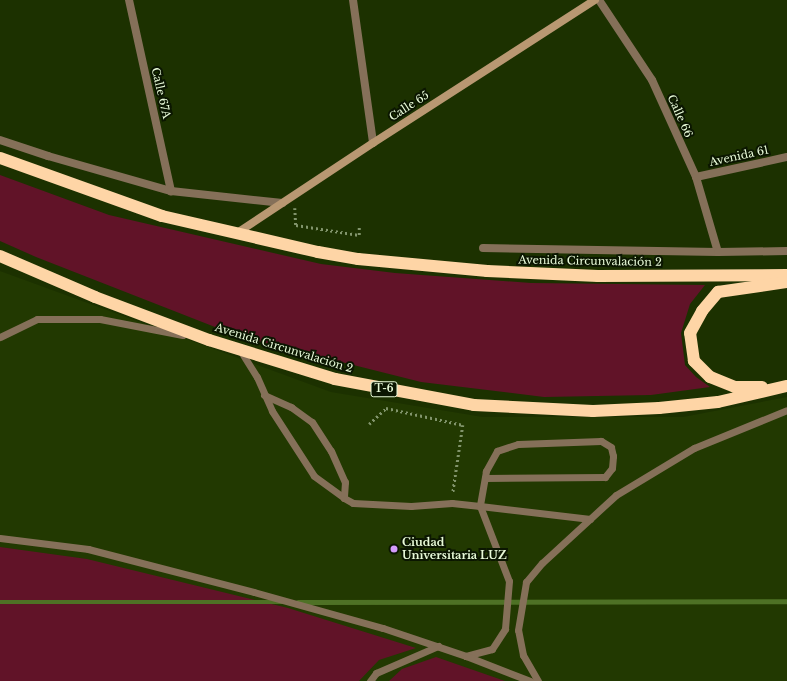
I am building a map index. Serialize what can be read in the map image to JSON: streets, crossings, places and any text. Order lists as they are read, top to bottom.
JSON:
{
  "streets": {
    "highway": ["Avenida Circunvalación 2", "T-6"],
    "street": [
      "Calle 67A",
      "Calle 65",
      "Calle 66",
      "Avenida 61"
    ]
  },
  "crossings": [
    ["Calle 65", "Avenida Circunvalación 2"],
    ["Calle 66", "Avenida 61"],
    ["Avenida Circunvalación 2", "T-6"]
  ],
  "places": ["Ciudad Universitaria LUZ"]
}
